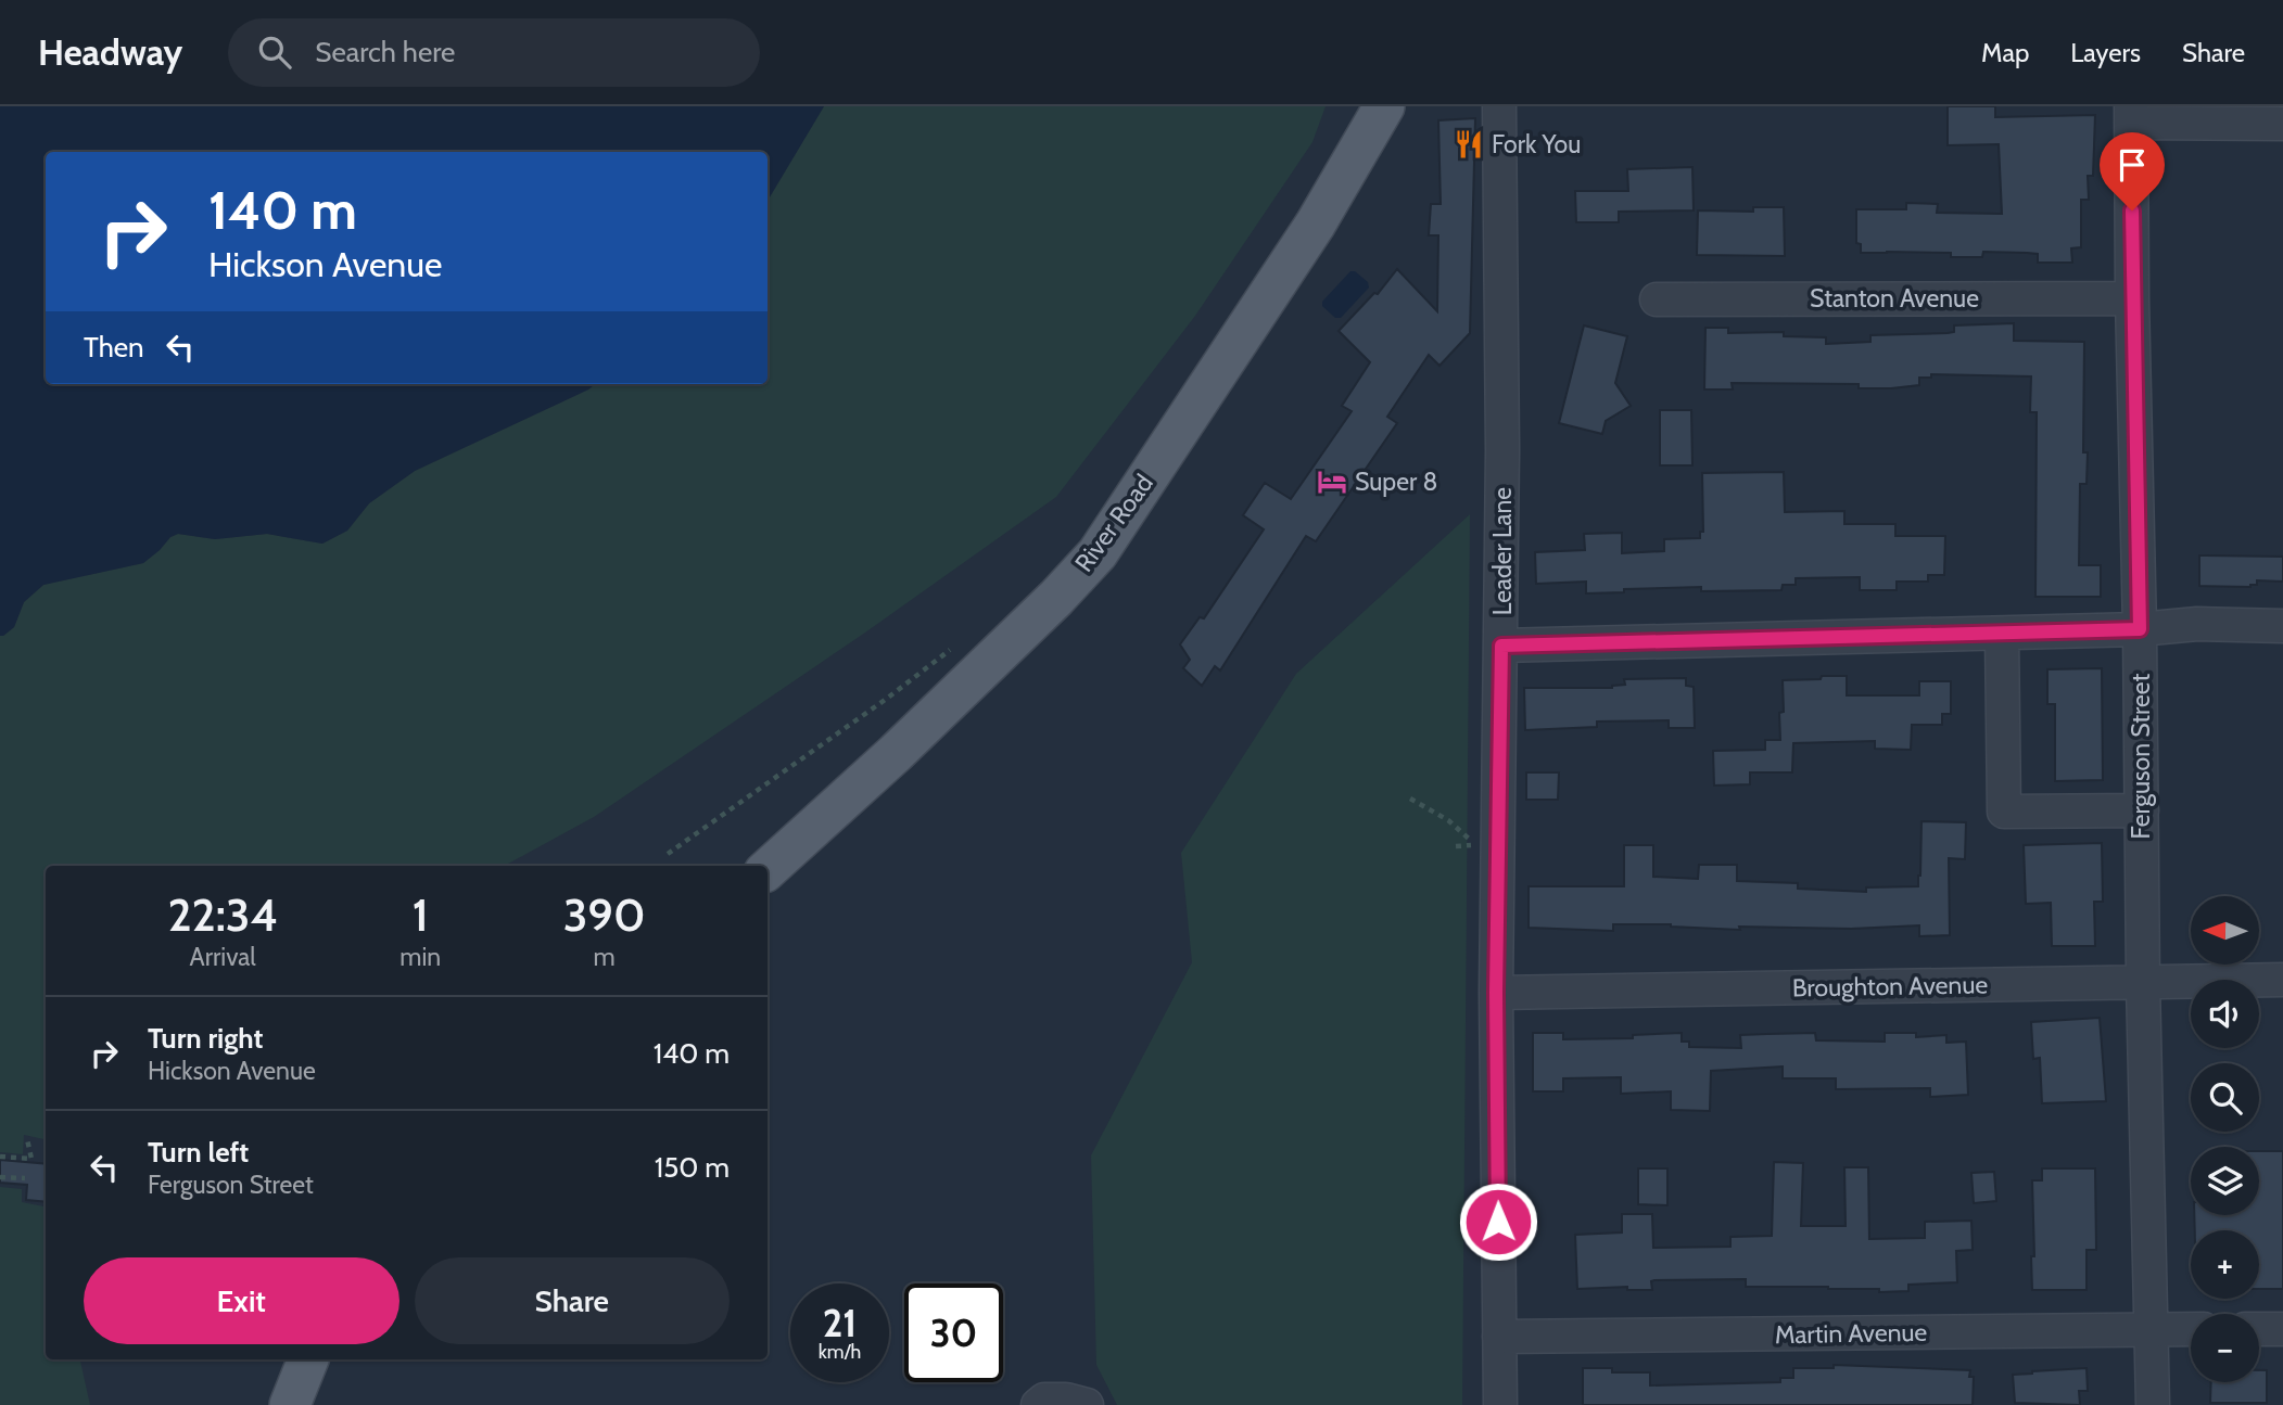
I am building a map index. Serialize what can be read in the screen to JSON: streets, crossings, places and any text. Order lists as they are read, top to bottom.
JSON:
{
  "streets": {
    "main road": ["River Road"],
    "street": [
      "Stanton Avenue",
      "Leader Lane",
      "Ferguson Street",
      "Broughton Avenue",
      "Martin Avenue"
    ]
  },
  "crossings": [
    ["Stanton Avenue", "Ferguson Street"],
    ["Leader Lane", "Broughton Avenue"],
    ["Leader Lane", "Martin Avenue"],
    ["Ferguson Street", "Broughton Avenue"],
    ["Ferguson Street", "Martin Avenue"]
  ],
  "places": {
    "restaurant": ["Fork You"],
    "hotel": ["Super 8"]
  },
  "north": "left",
  "page": {
    "header": "Headway",
    "search": "Search here",
    "nav": ["Map", "Layers", "Share"],
    "turn": ["140 m", "Hickson Avenue"],
    "then": "Then",
    "eta": [
      "22:34",
      "Arrival",
      "1",
      "min",
      "390",
      "m"
    ],
    "map_buttons": ["+", "−"],
    "list": [
      {
        "name": "Turn right",
        "note": "Hickson Avenue",
        "value": "140 m"
      },
      {
        "name": "Turn left",
        "note": "Ferguson Street",
        "value": "150 m"
      }
    ],
    "buttons": ["Exit", "Share"],
    "speed": "21 km/h",
    "limit": "30"
  }
}
